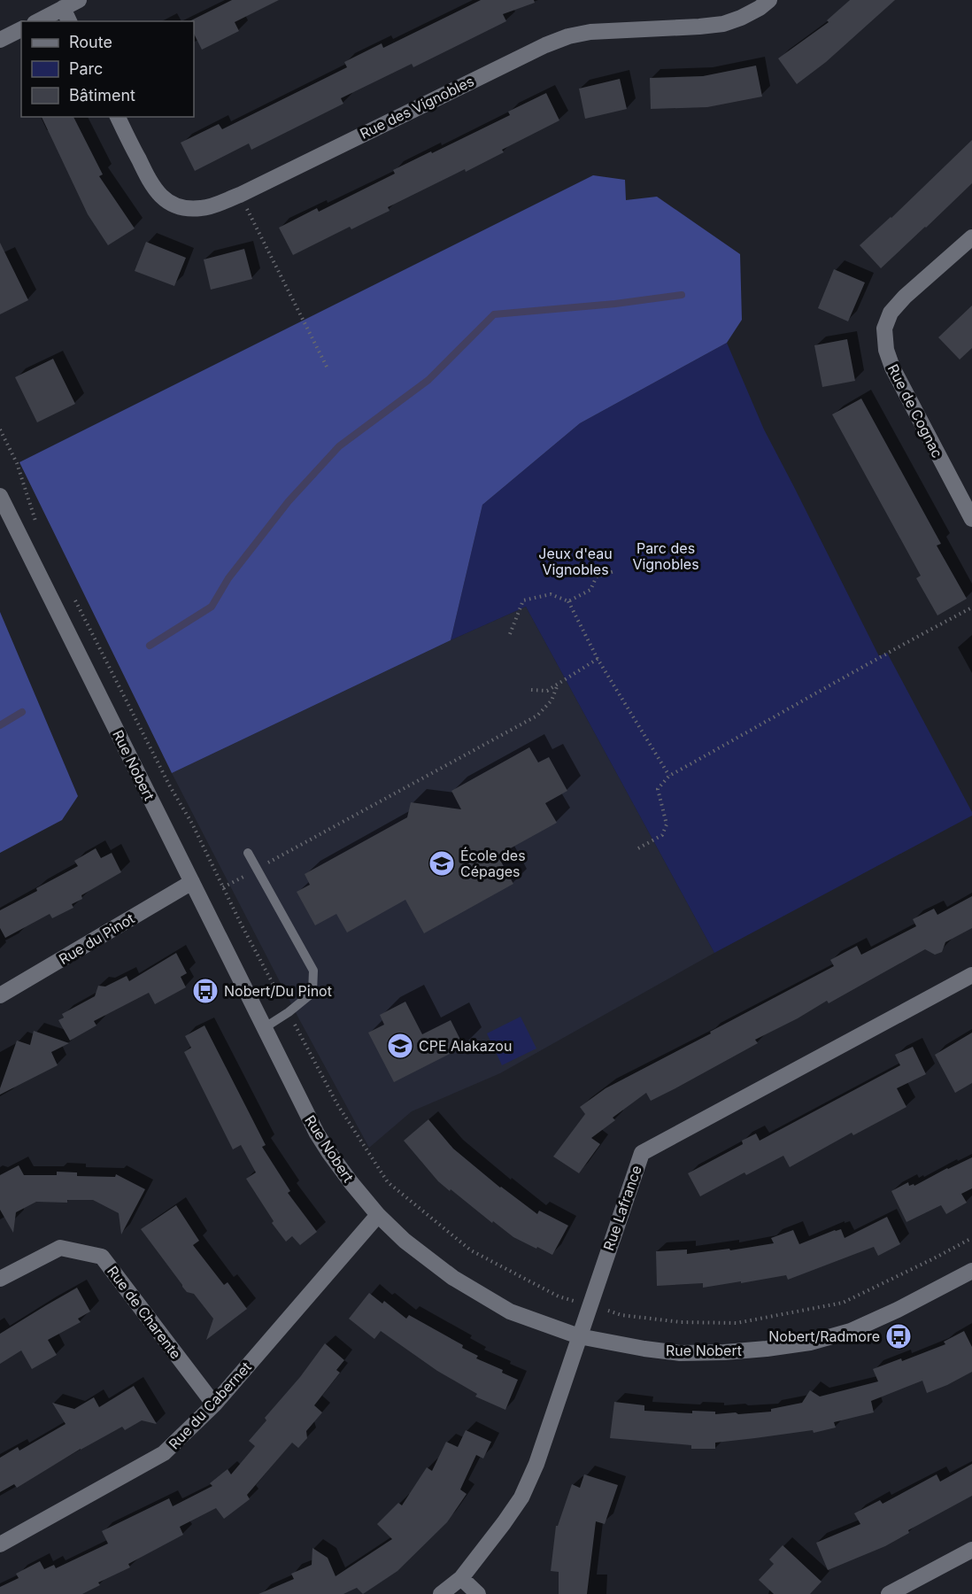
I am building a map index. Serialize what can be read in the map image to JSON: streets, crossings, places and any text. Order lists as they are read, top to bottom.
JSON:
{
  "streets": {
    "street": [
      "Rue des Vignobles",
      "Rue de Cognac",
      "Rue Nobert",
      "Rue du Pinot",
      "Rue Lafrance",
      "Rue de Charente",
      "Rue du Cabernet"
    ]
  },
  "crossings": [
    ["Rue Nobert", "Rue du Pinot"],
    ["Rue Nobert", "Rue Lafrance"],
    ["Rue Nobert", "Rue du Cabernet"],
    ["Rue de Charente", "Rue du Cabernet"]
  ],
  "parks": ["Parc des Vignobles", "Jeux d'eau Vignobles"],
  "places": {
    "school or university": ["École des Cépages", "CPE Alakazou"],
    "bus stop": ["Nobert/Du Pinot", "Nobert/Radmore"]
  },
  "legend": ["Route", "Parc", "Bâtiment"]
}
